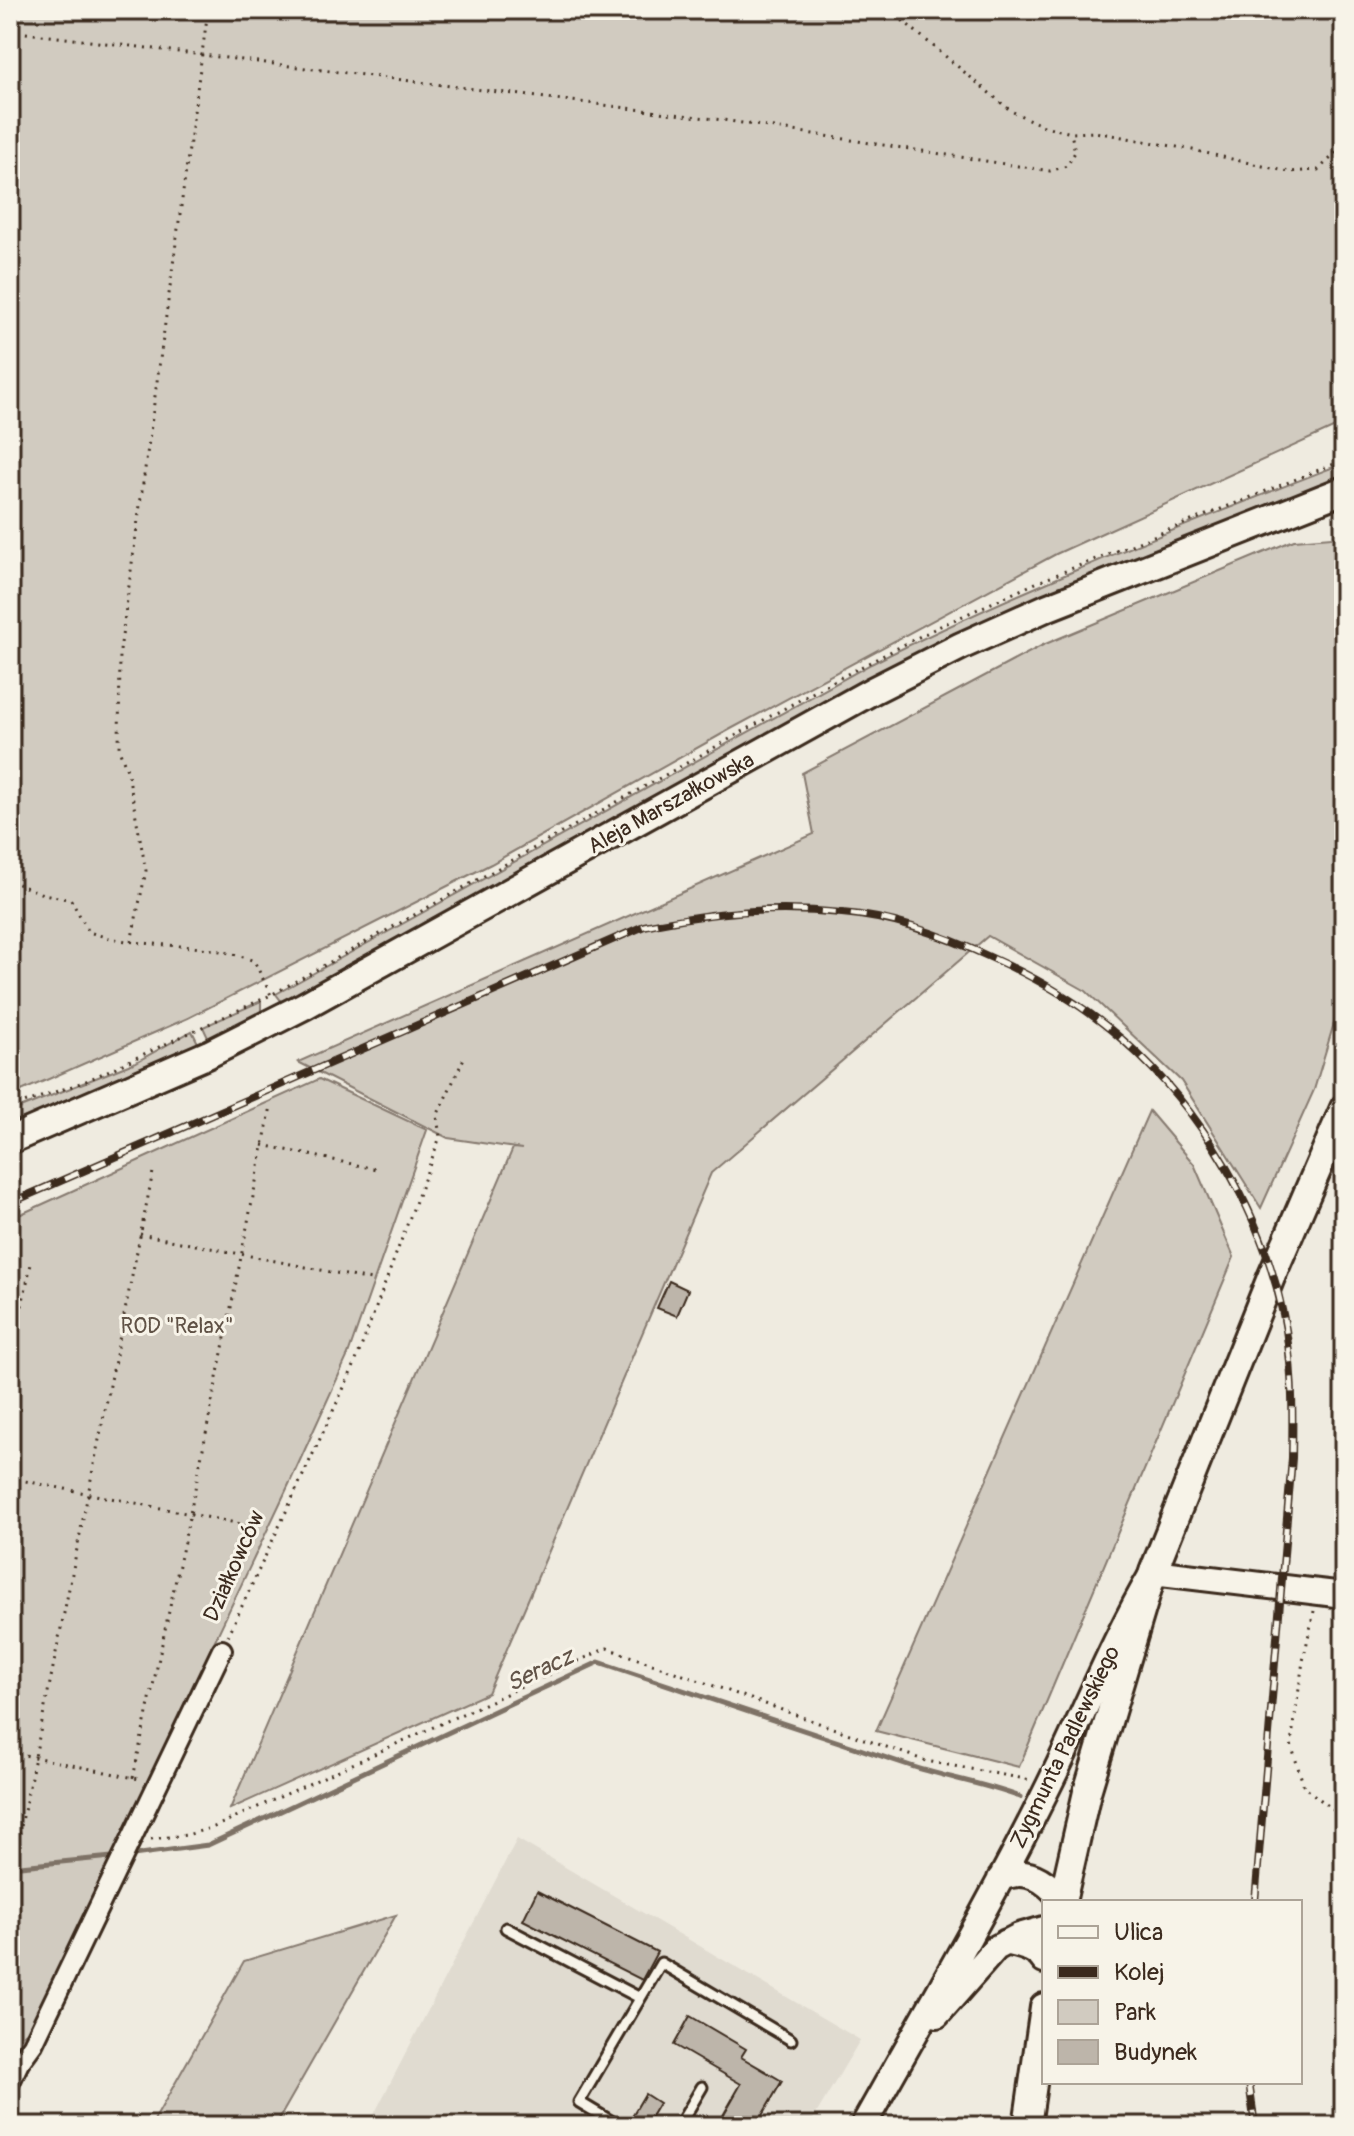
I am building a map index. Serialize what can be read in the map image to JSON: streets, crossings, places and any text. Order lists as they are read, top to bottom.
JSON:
{
  "streets": {
    "main road": ["Aleja Marszałkowska"],
    "street": ["Działkowców", "Zygmunta Padlewskiego"]
  },
  "water": ["Seracz"],
  "parks": ["ROD \"Relax\""],
  "legend": [
    "Ulica",
    "Kolej",
    "Park",
    "Budynek"
  ]
}
